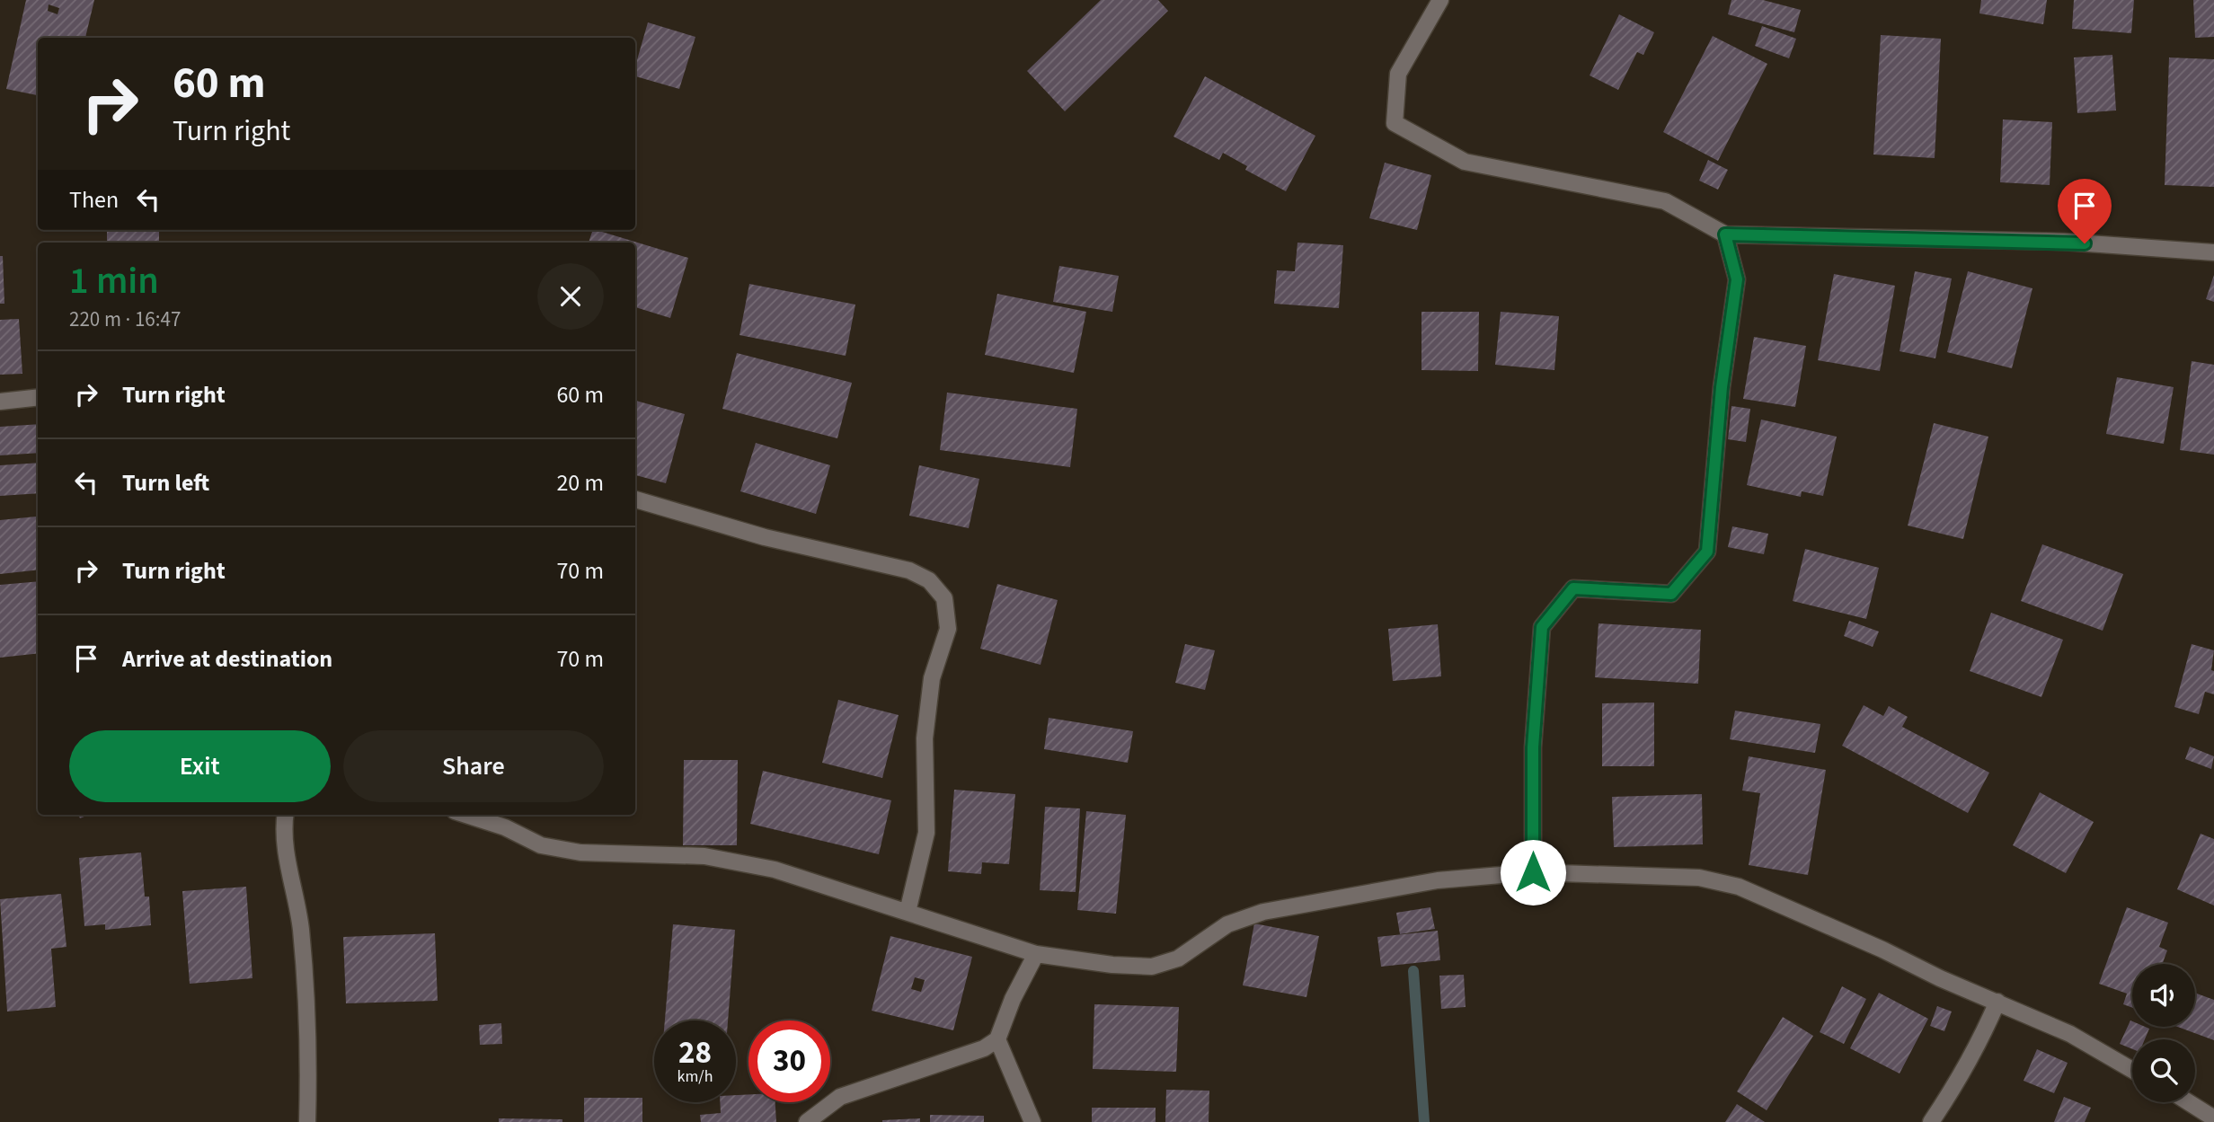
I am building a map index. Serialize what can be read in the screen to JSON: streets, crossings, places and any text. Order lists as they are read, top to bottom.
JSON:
{
  "page": {
    "turn": ["60 m", "Turn right"],
    "then": "Then",
    "heading": ["1 min", "220 m · 16:47"],
    "list": [
      {
        "name": "Turn right",
        "value": "60 m"
      },
      {
        "name": "Turn left",
        "value": "20 m"
      },
      {
        "name": "Turn right",
        "value": "70 m"
      },
      {
        "name": "Arrive at destination",
        "value": "70 m"
      }
    ],
    "buttons": ["Exit", "Share"],
    "speed": "28 km/h",
    "limit": "30"
  }
}
